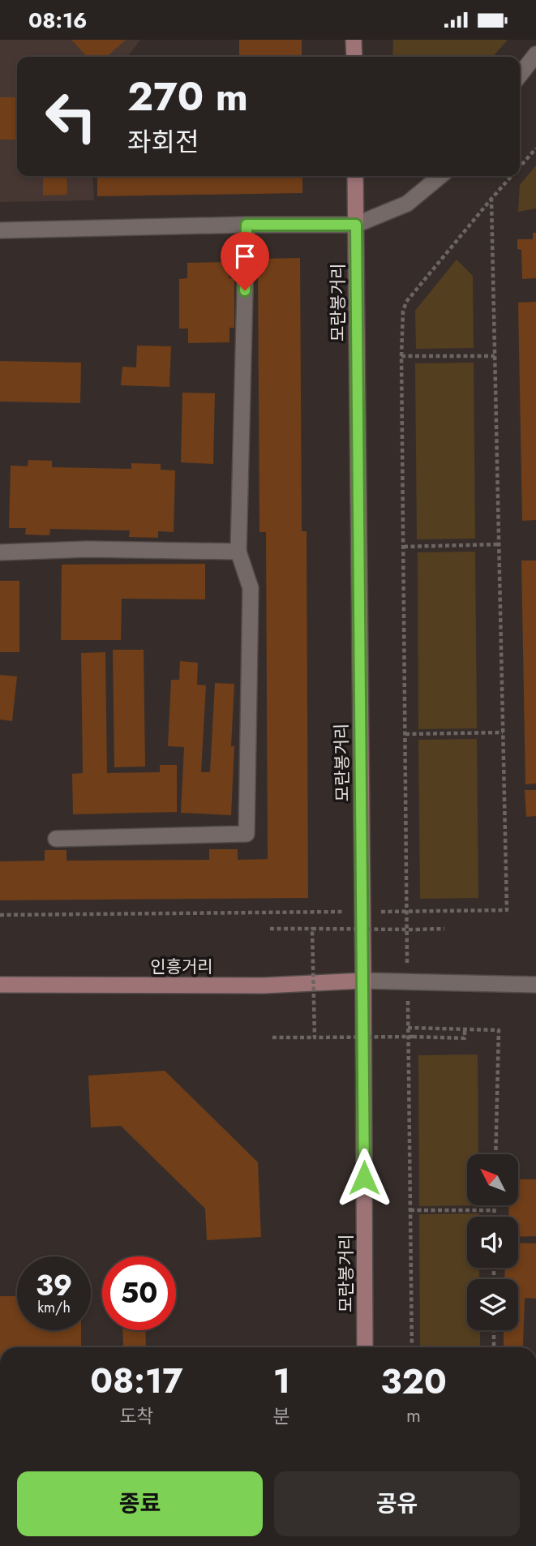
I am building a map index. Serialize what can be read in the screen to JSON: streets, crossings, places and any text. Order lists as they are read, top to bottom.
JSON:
{
  "streets": {
    "main road": ["모란봉거리", "인흥거리"]
  },
  "crossings": [
    ["모란봉거리", "인흥거리"]
  ],
  "north": "top left",
  "page": {
    "status": "08:16",
    "turn": ["270 m", "좌회전"],
    "speed": "39 km/h",
    "limit": "50",
    "eta": [
      "08:17",
      "도착",
      "1",
      "분",
      "320",
      "m"
    ],
    "buttons": ["종료", "공유"]
  }
}
